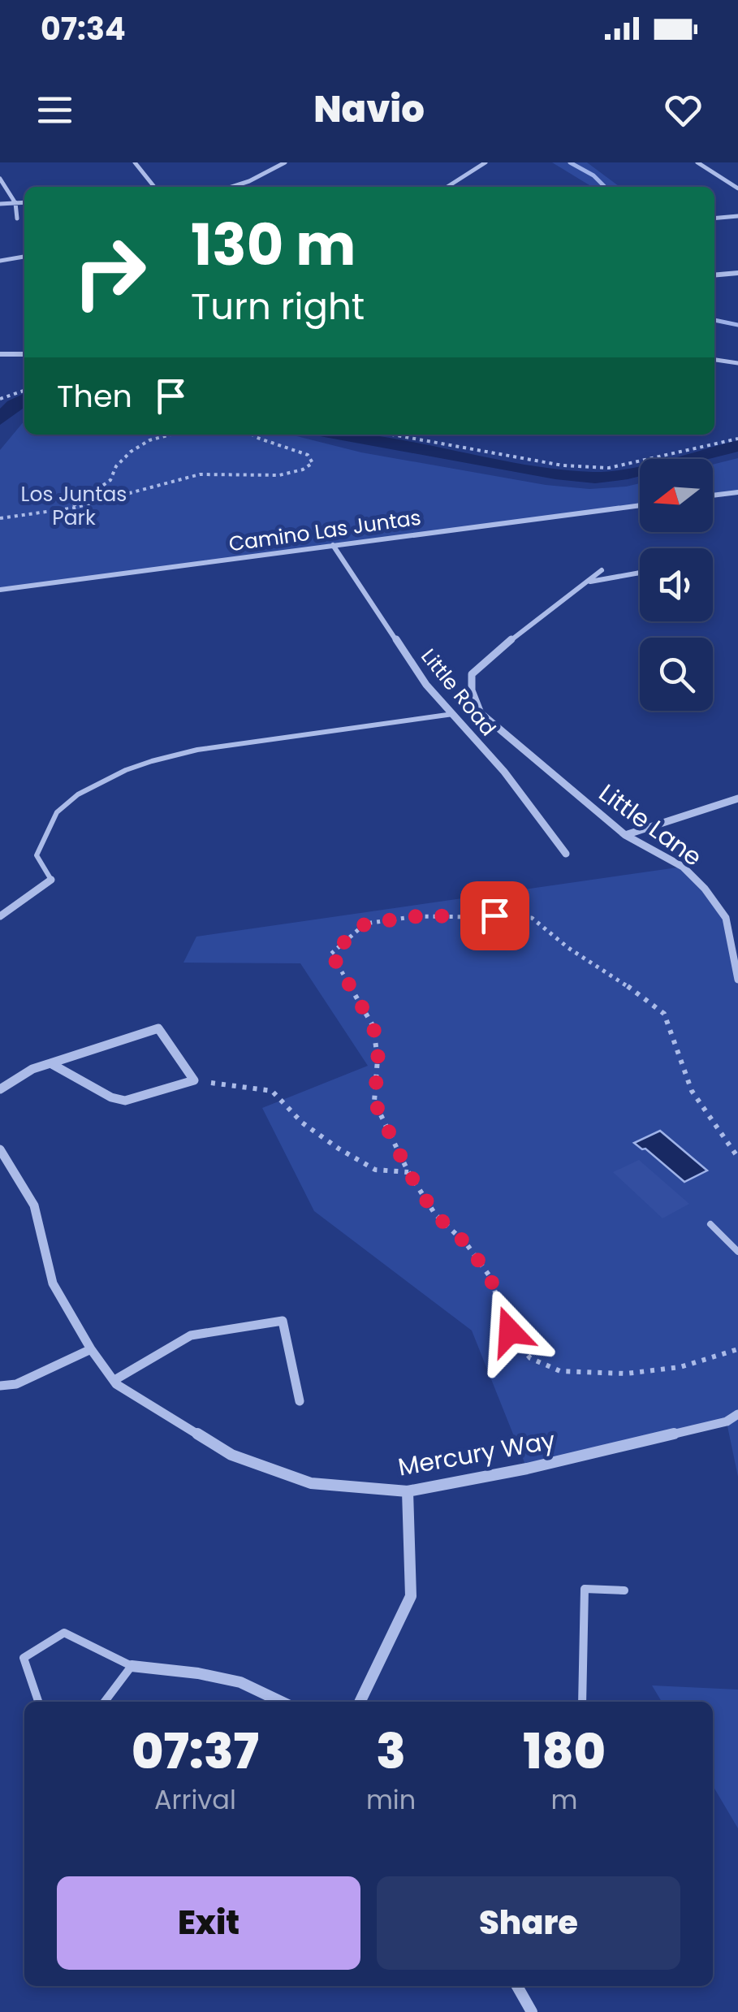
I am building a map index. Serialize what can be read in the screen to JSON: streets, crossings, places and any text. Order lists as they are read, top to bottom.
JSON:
{
  "streets": {
    "street": [
      "Camino Las Juntas",
      "Little Road",
      "Little Lane",
      "Mercury Way"
    ]
  },
  "crossings": [
    ["Camino Las Juntas", "Little Road"]
  ],
  "parks": ["Los Juntas Park"],
  "north": "left",
  "page": {
    "status": "07:34",
    "header": "Navio",
    "turn": ["130 m", "Turn right"],
    "then": "Then",
    "eta": [
      "07:37",
      "Arrival",
      "3",
      "min",
      "180",
      "m"
    ],
    "buttons": ["Exit", "Share"]
  }
}
